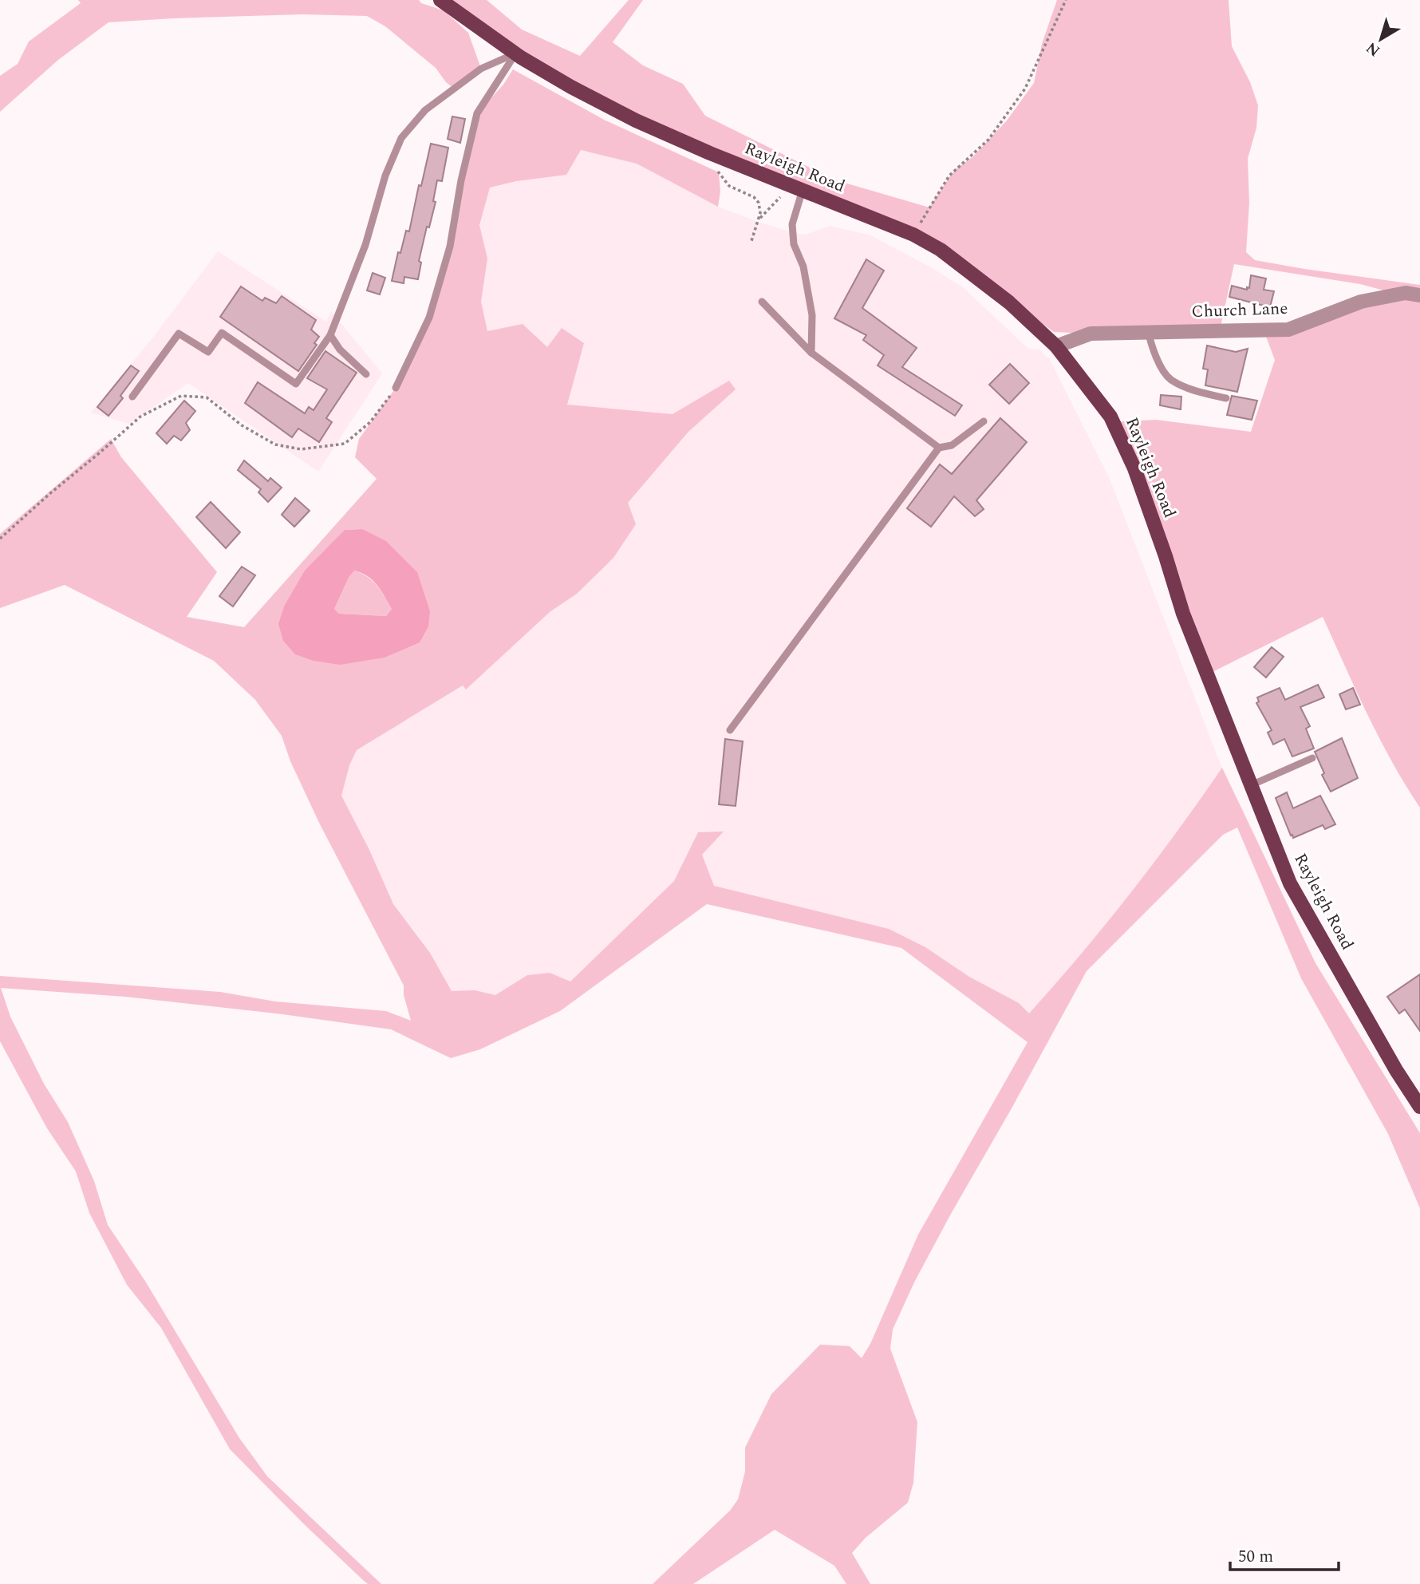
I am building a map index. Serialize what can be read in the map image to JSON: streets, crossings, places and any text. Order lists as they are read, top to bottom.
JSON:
{
  "streets": {
    "main road": ["Rayleigh Road"],
    "street": ["Church Lane"]
  },
  "crossings": [
    ["Rayleigh Road", "Church Lane"]
  ],
  "scale_bar": "50 m",
  "north": "bottom left"
}
